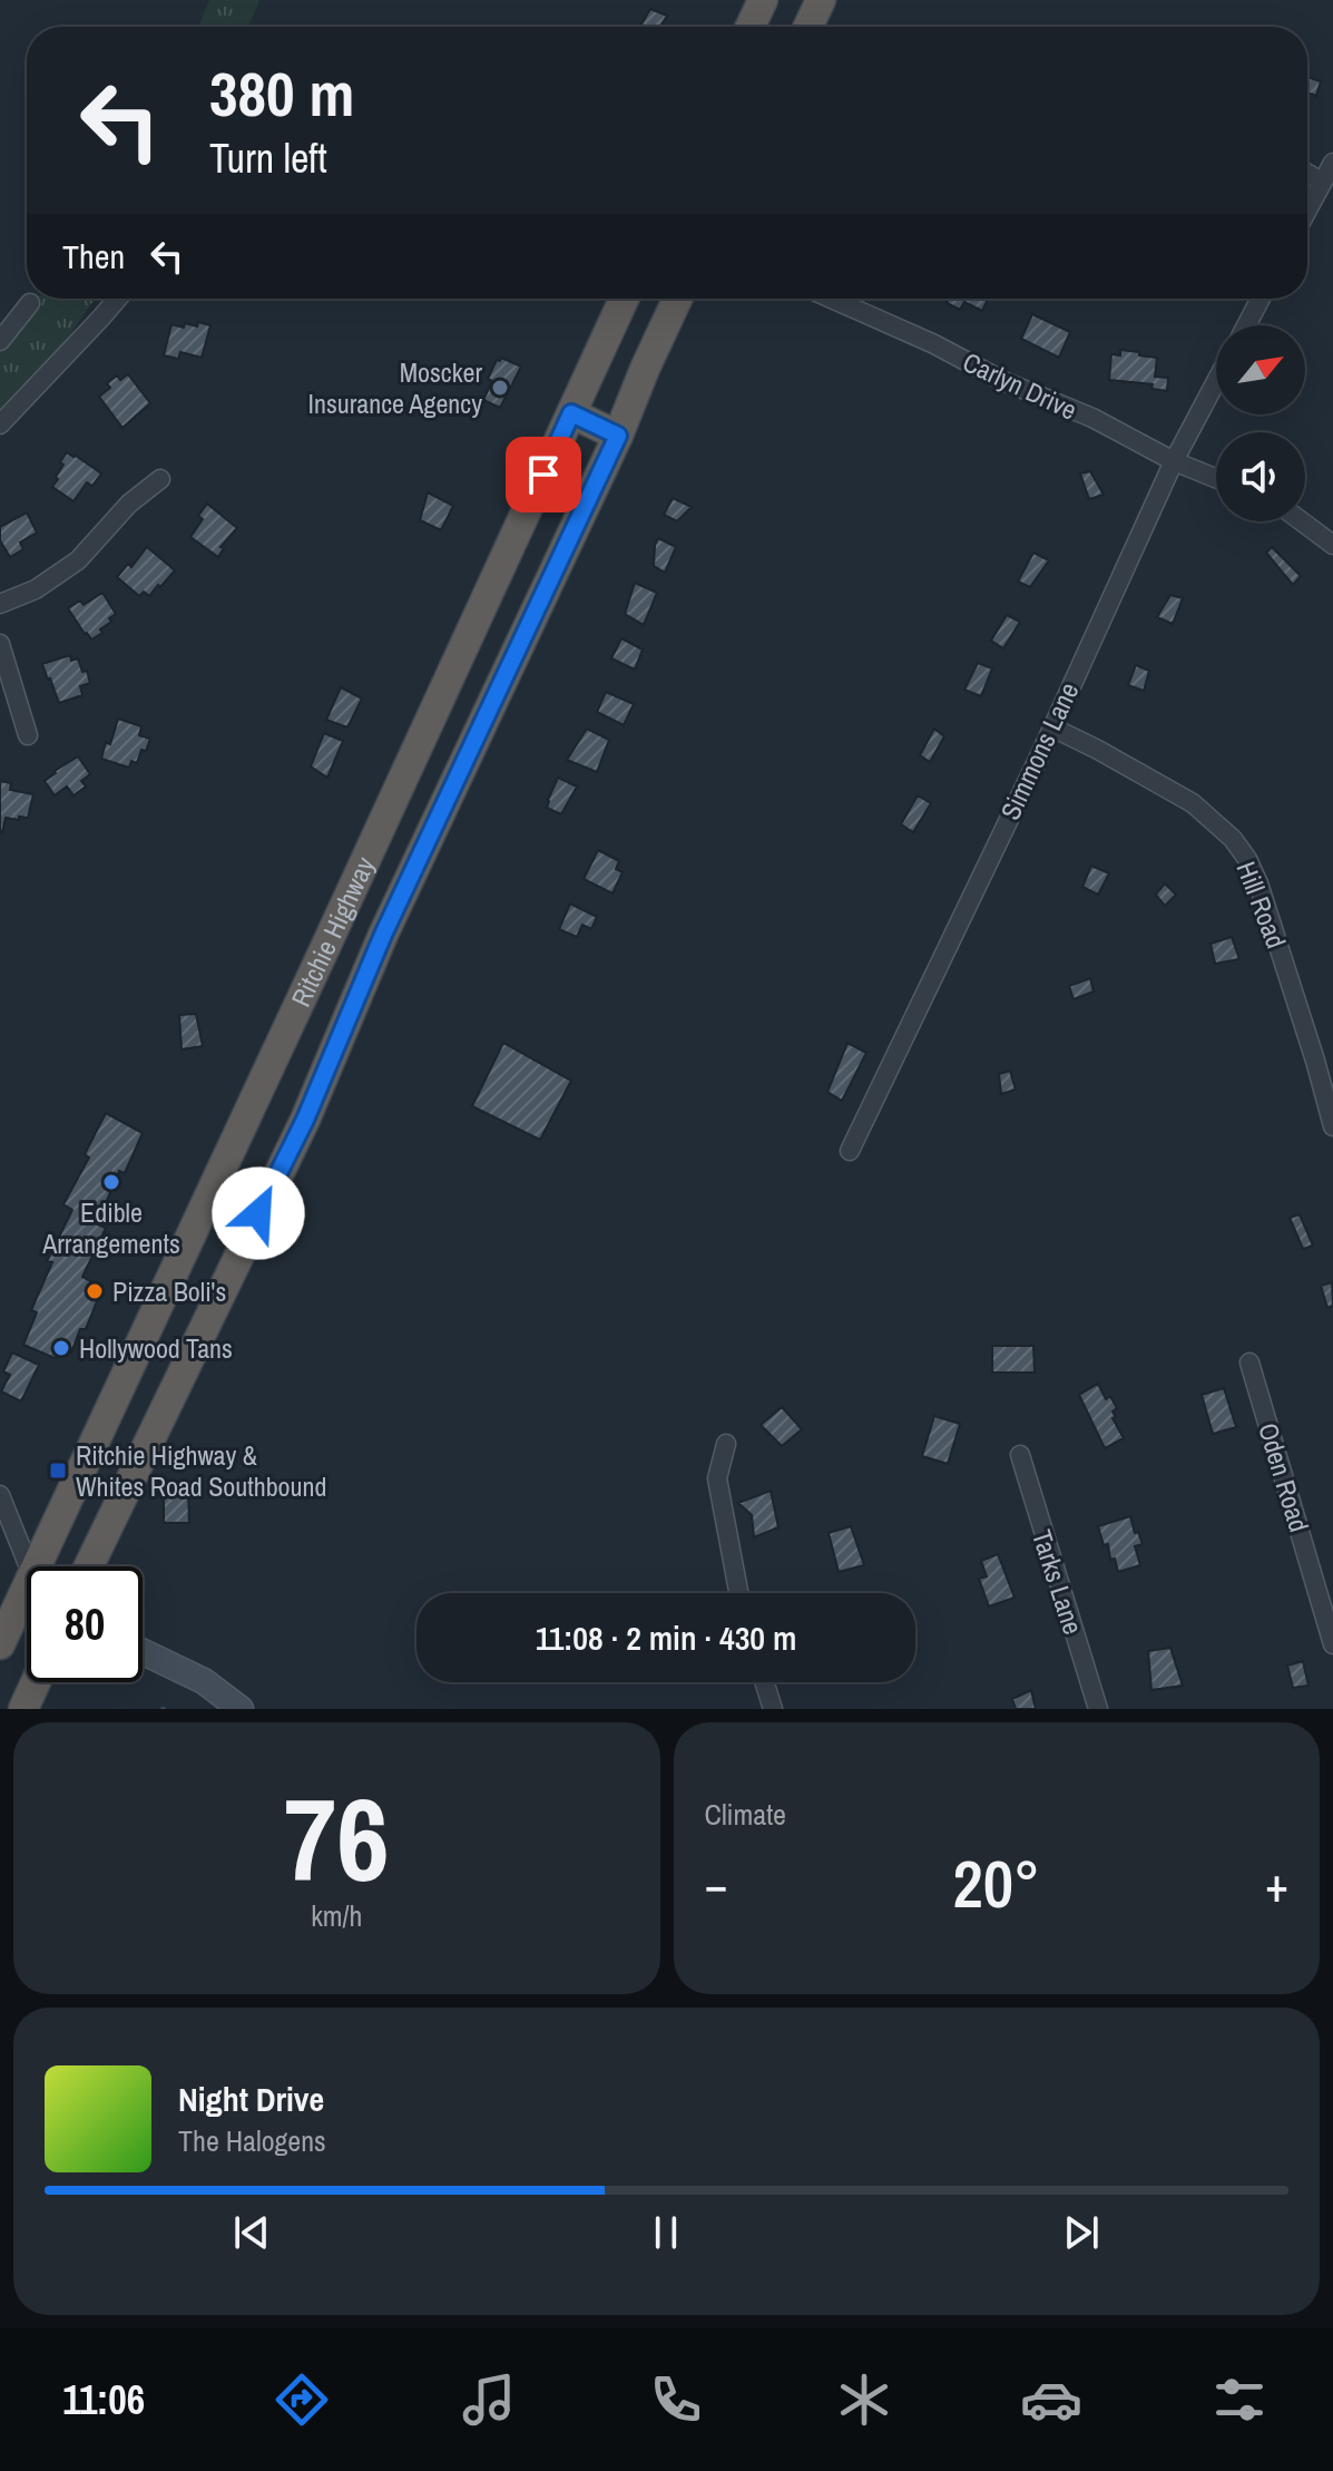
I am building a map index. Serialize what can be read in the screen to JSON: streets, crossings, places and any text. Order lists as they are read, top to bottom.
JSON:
{
  "streets": {
    "highway": ["Ritchie Highway"],
    "street": [
      "Carlyn Drive",
      "Simmons Lane",
      "Hill Road",
      "Oden Road",
      "Tarks Lane"
    ]
  },
  "crossings": [
    ["Carlyn Drive", "Simmons Lane"],
    ["Simmons Lane", "Hill Road"]
  ],
  "places": {
    "other": [
      "Moscker Insurance Agency",
      "Edible Arrangements",
      "Pizza Boli's",
      "Hollywood Tans"
    ],
    "transit": ["Ritchie Highway & Whites Road Southbound"]
  },
  "north": "top right",
  "page": {
    "turn": ["380 m", "Turn left"],
    "then": "Then",
    "limit": "80",
    "trip": "11:08 · 2 min · 430 m",
    "tile": [
      ["76", "km/h"],
      "Climate"
    ],
    "heat": ["−", "20°", "+"],
    "song": ["Night Drive", "The Halogens"],
    "tabs": "11:06"
  }
}
